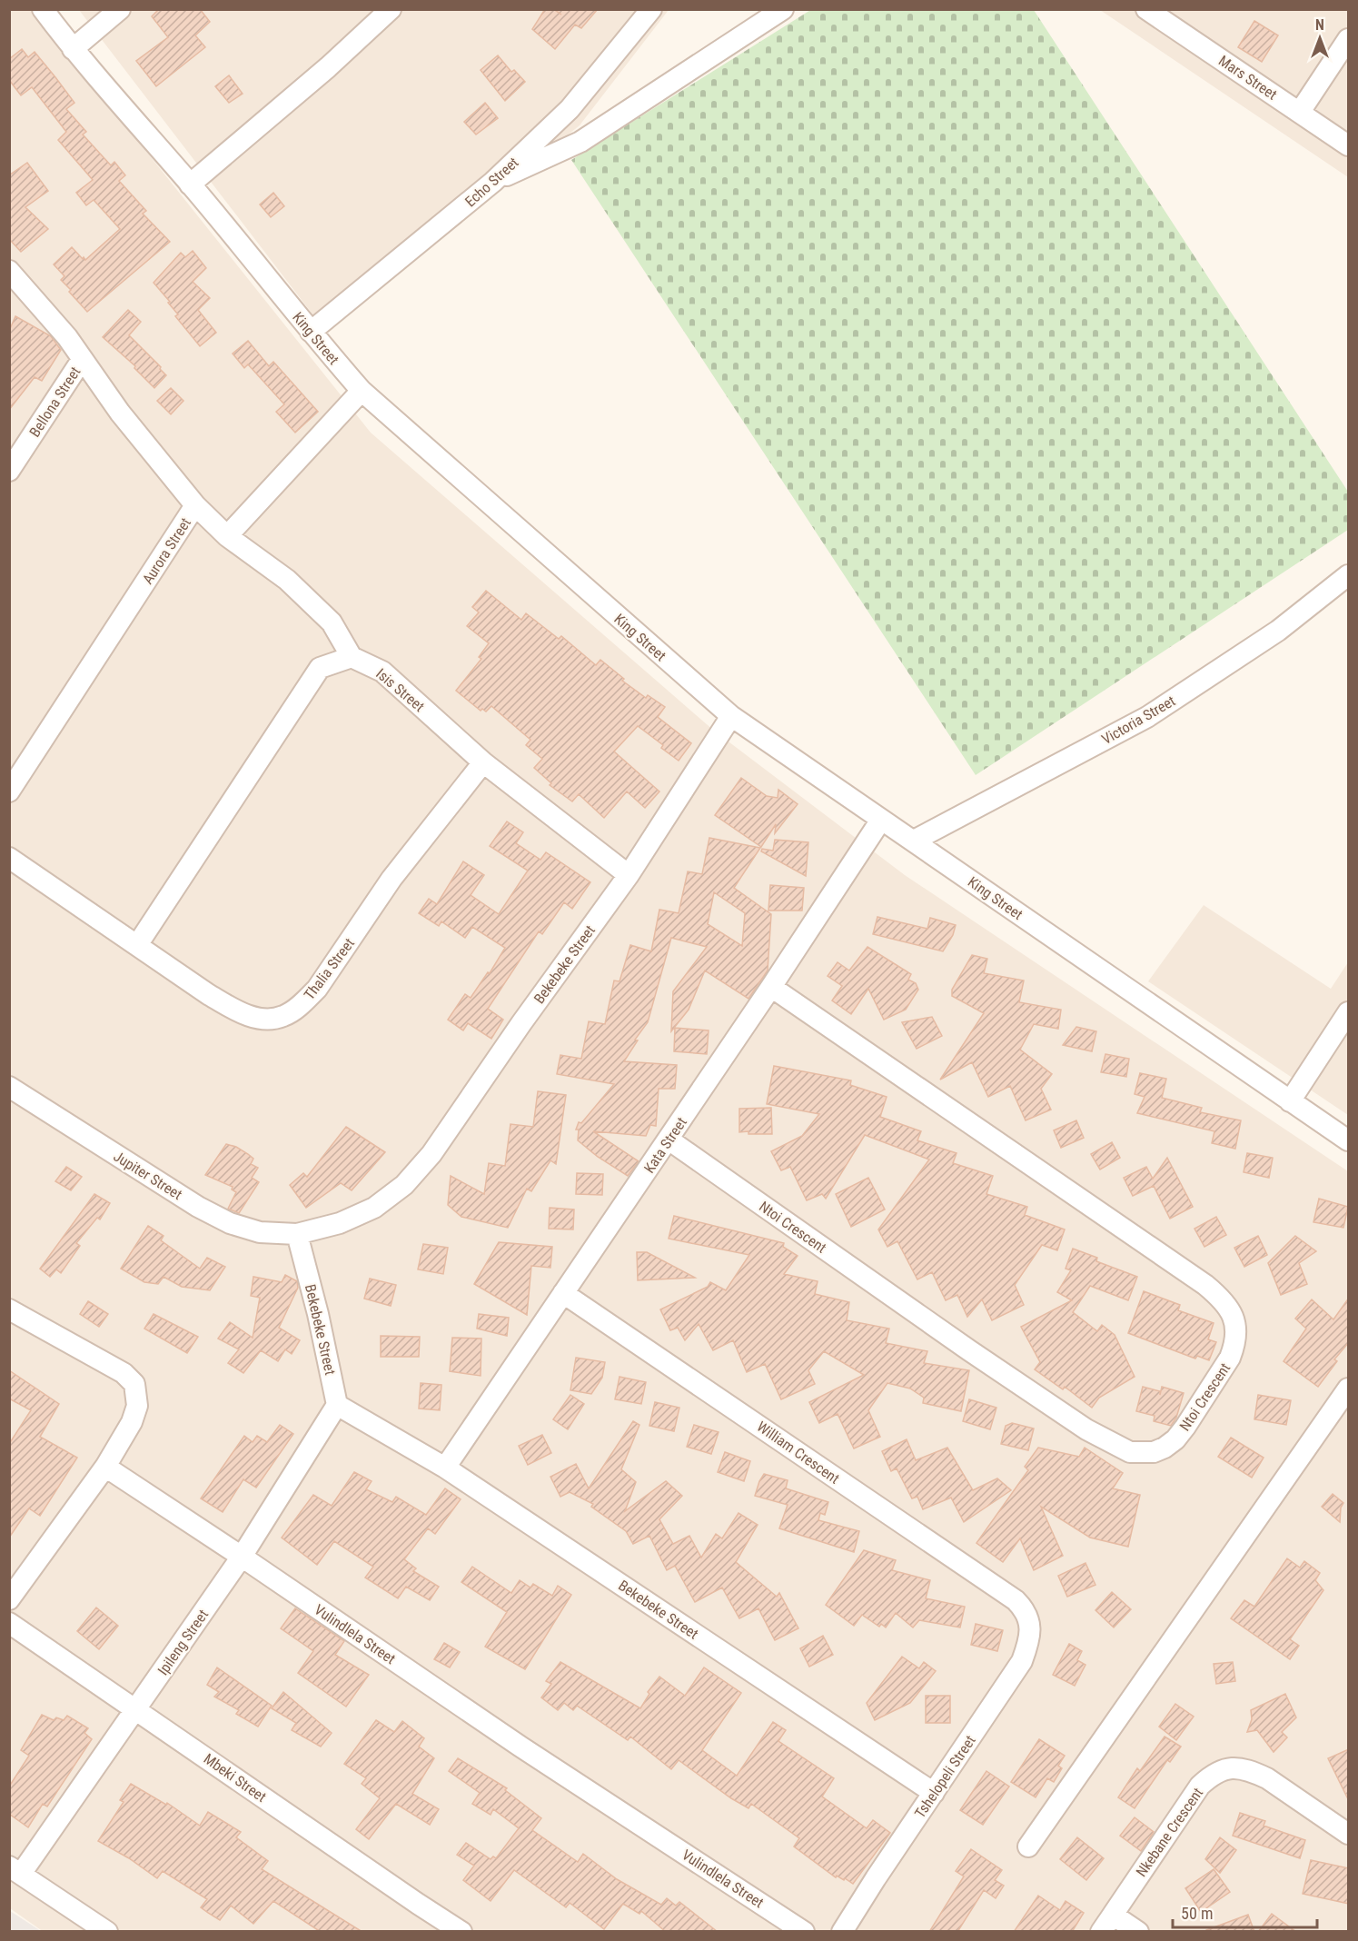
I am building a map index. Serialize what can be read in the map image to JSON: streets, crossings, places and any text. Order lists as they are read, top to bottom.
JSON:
{
  "streets": {
    "street": [
      "Mars Street",
      "Echo Street",
      "King Street",
      "Bellona Street",
      "Aurora Street",
      "Isis Street",
      "Victoria Street",
      "Bekebeke Street",
      "Thalia Street",
      "Kata Street",
      "Jupiter Street",
      "Ntoi Crescent",
      "William Crescent",
      "Vulindlela Street",
      "Ipileng Street",
      "Tshelopeli Street",
      "Mbeki Street",
      "Nkebane Crescent"
    ]
  },
  "crossings": [
    ["Echo Street", "King Street"],
    ["King Street", "Victoria Street"],
    ["King Street", "Bekebeke Street"],
    ["King Street", "Kata Street"],
    ["Bellona Street", "Aurora Street"],
    ["Isis Street", "Bekebeke Street"],
    ["Isis Street", "Thalia Street"],
    ["Bekebeke Street", "Kata Street"],
    ["Bekebeke Street", "Jupiter Street"],
    ["Bekebeke Street", "Ipileng Street"],
    ["Bekebeke Street", "Tshelopeli Street"],
    ["Kata Street", "Ntoi Crescent"],
    ["Kata Street", "William Crescent"],
    ["William Crescent", "Tshelopeli Street"],
    ["Vulindlela Street", "Ipileng Street"],
    ["Ipileng Street", "Mbeki Street"]
  ],
  "scale_bar": "50 m",
  "north": "top"
}
